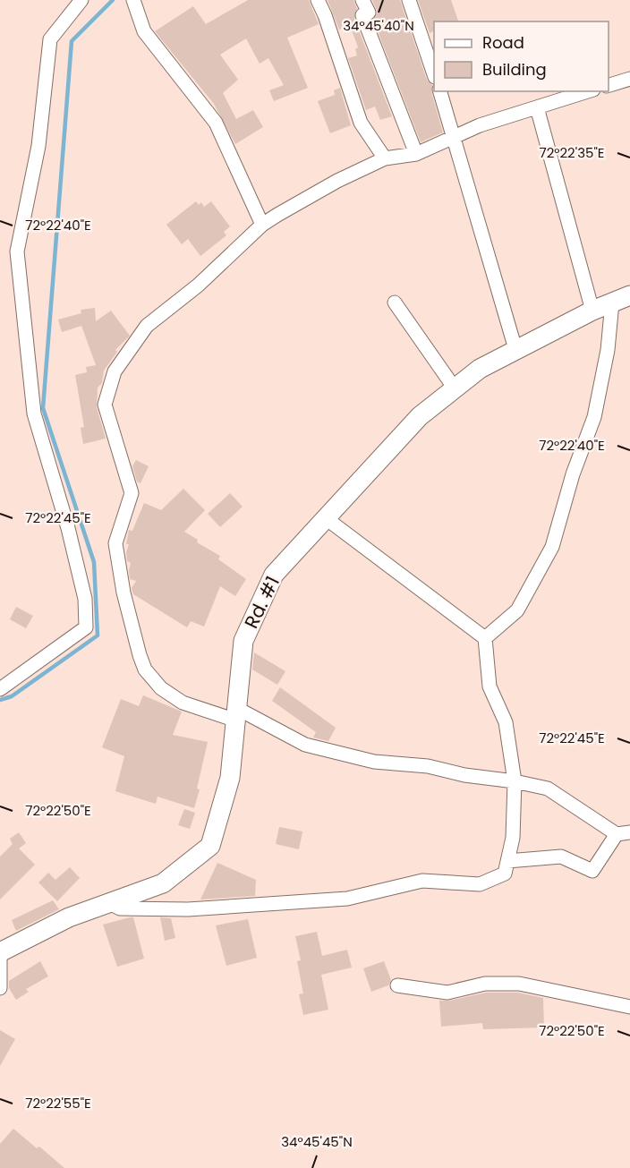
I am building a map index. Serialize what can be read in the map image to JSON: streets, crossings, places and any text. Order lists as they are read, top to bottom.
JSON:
{
  "streets": {
    "main road": ["Rd. #1"]
  },
  "legend": ["Road", "Building"],
  "coordinates": [
    "34°45'40\"N",
    "72°22'35\"E",
    "72°22'40\"E",
    "72°22'45\"E",
    "72°22'50\"E",
    "72°22'55\"E",
    "34°45'45\"N"
  ]
}
